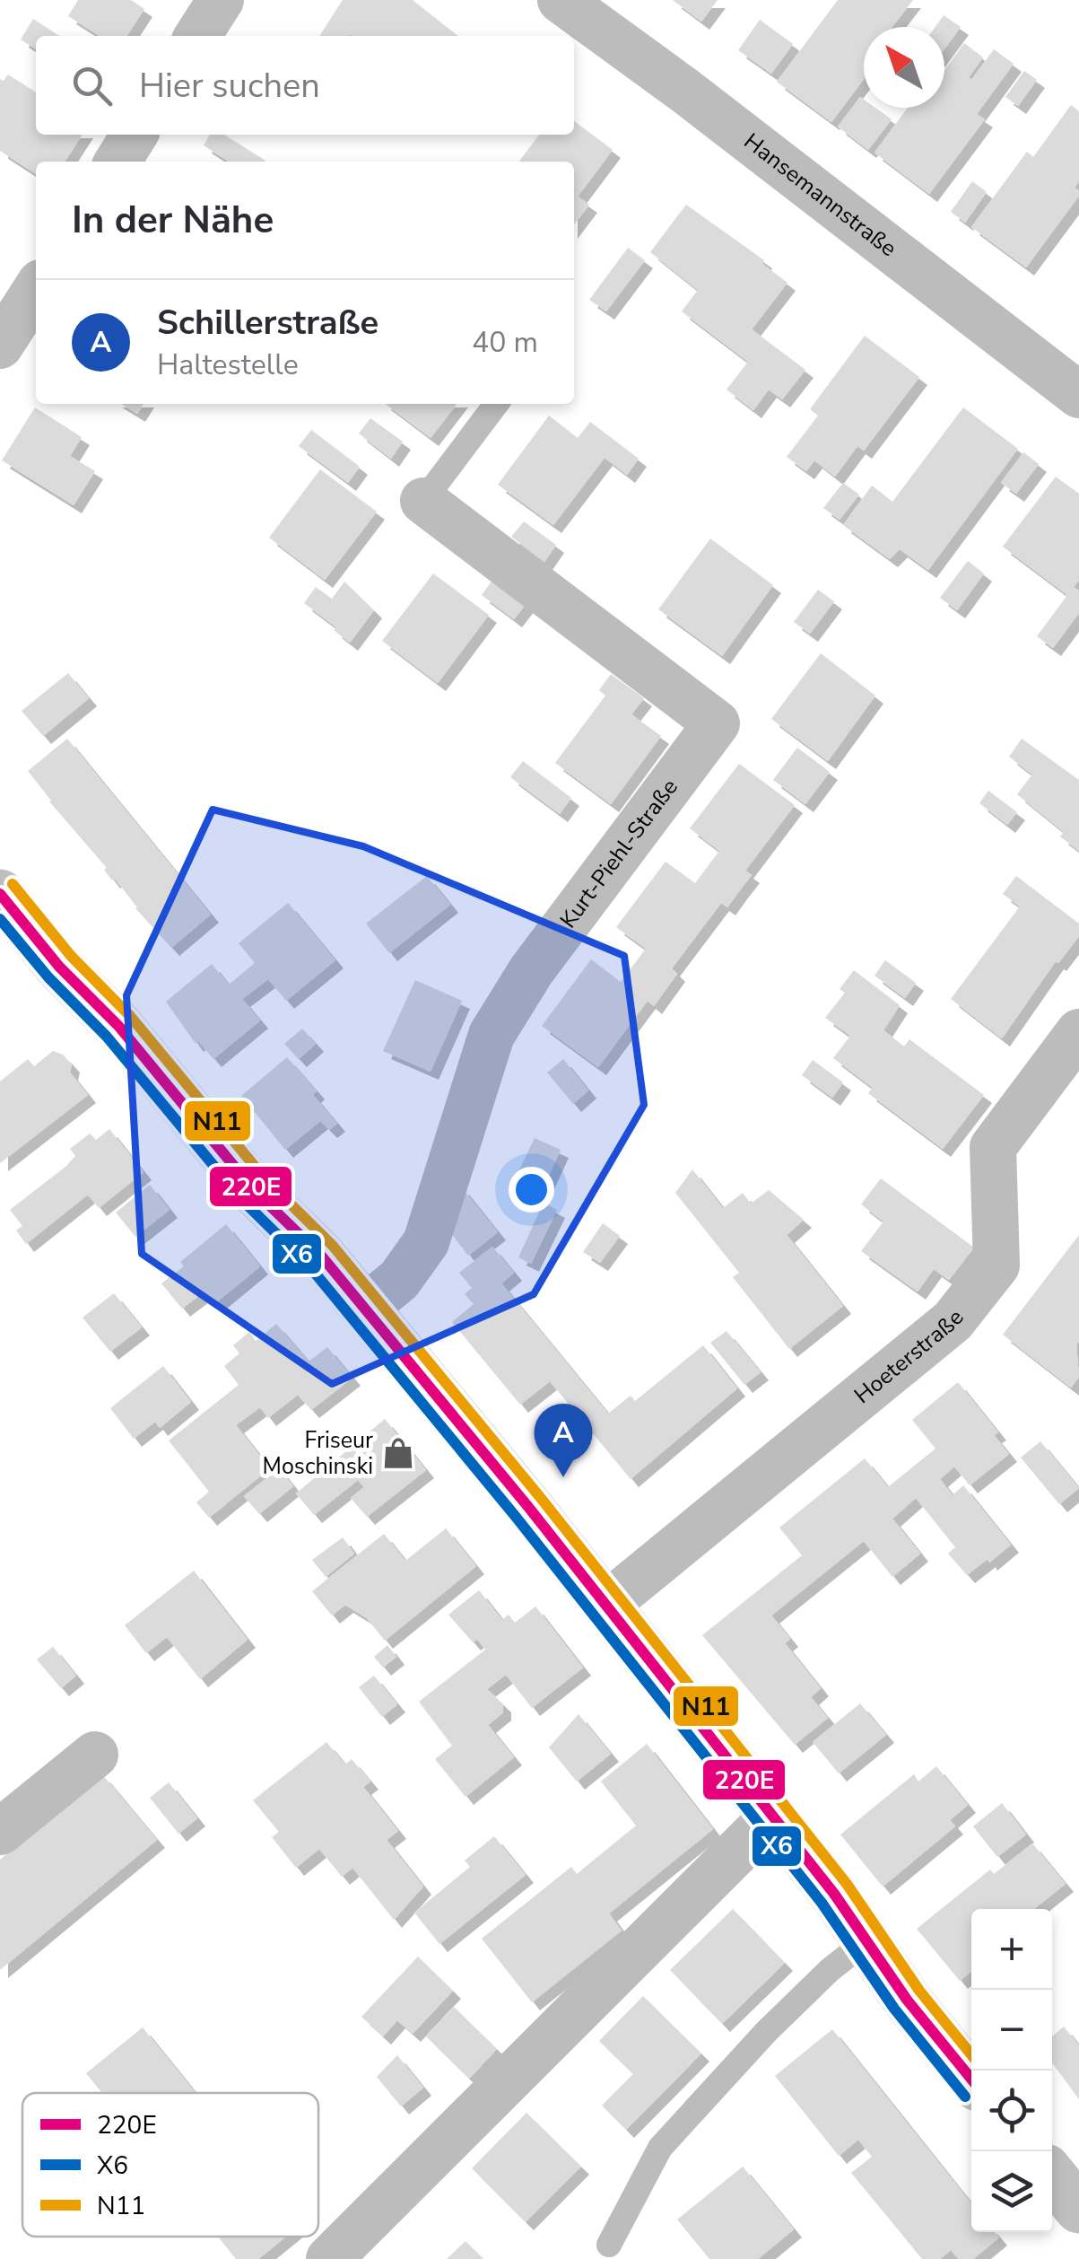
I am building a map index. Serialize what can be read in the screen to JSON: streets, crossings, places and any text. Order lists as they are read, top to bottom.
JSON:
{
  "streets": {
    "street": ["Hansemannstraße", "Kurt-Piehl-Straße", "Hoeterstraße"]
  },
  "places": {
    "shop": ["Friseur Moschinski"]
  },
  "lines": ["transit line N11", "transit line 220E", "transit line X6"],
  "legend": ["220E", "X6", "N11"],
  "north": "top left",
  "page": {
    "search": "Hier suchen",
    "heading": "In der Nähe",
    "list": [
      {
        "mark": "A",
        "name": "Schillerstraße",
        "note": "Haltestelle",
        "value": "40 m"
      }
    ],
    "pins": "A",
    "map_buttons": ["+", "−"]
  }
}
